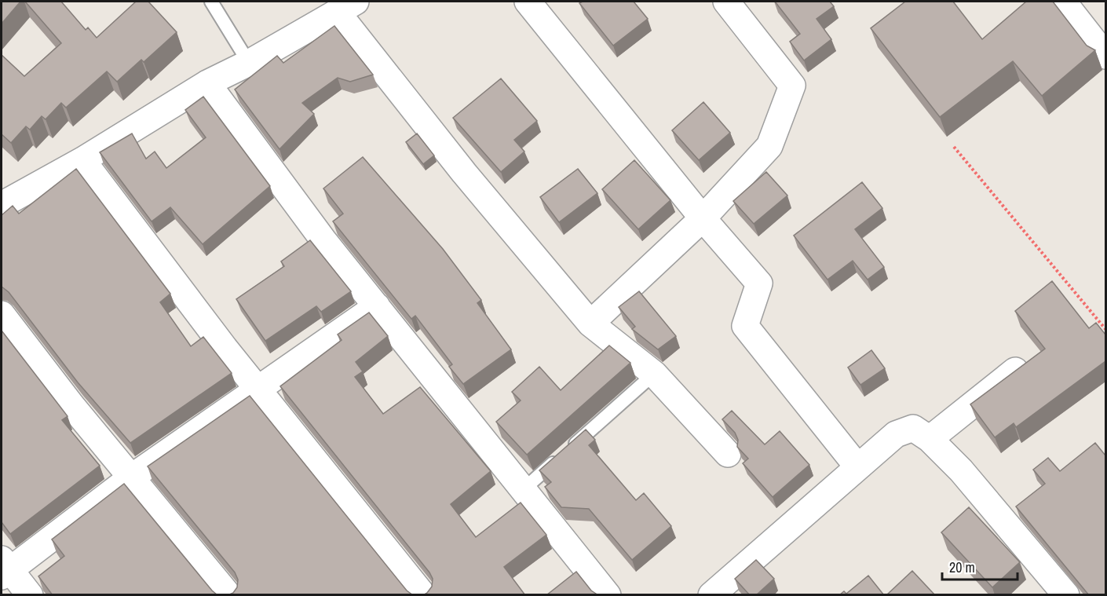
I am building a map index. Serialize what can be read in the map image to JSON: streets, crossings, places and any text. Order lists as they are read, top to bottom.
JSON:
{
  "scale_bar": "20 m"
}
